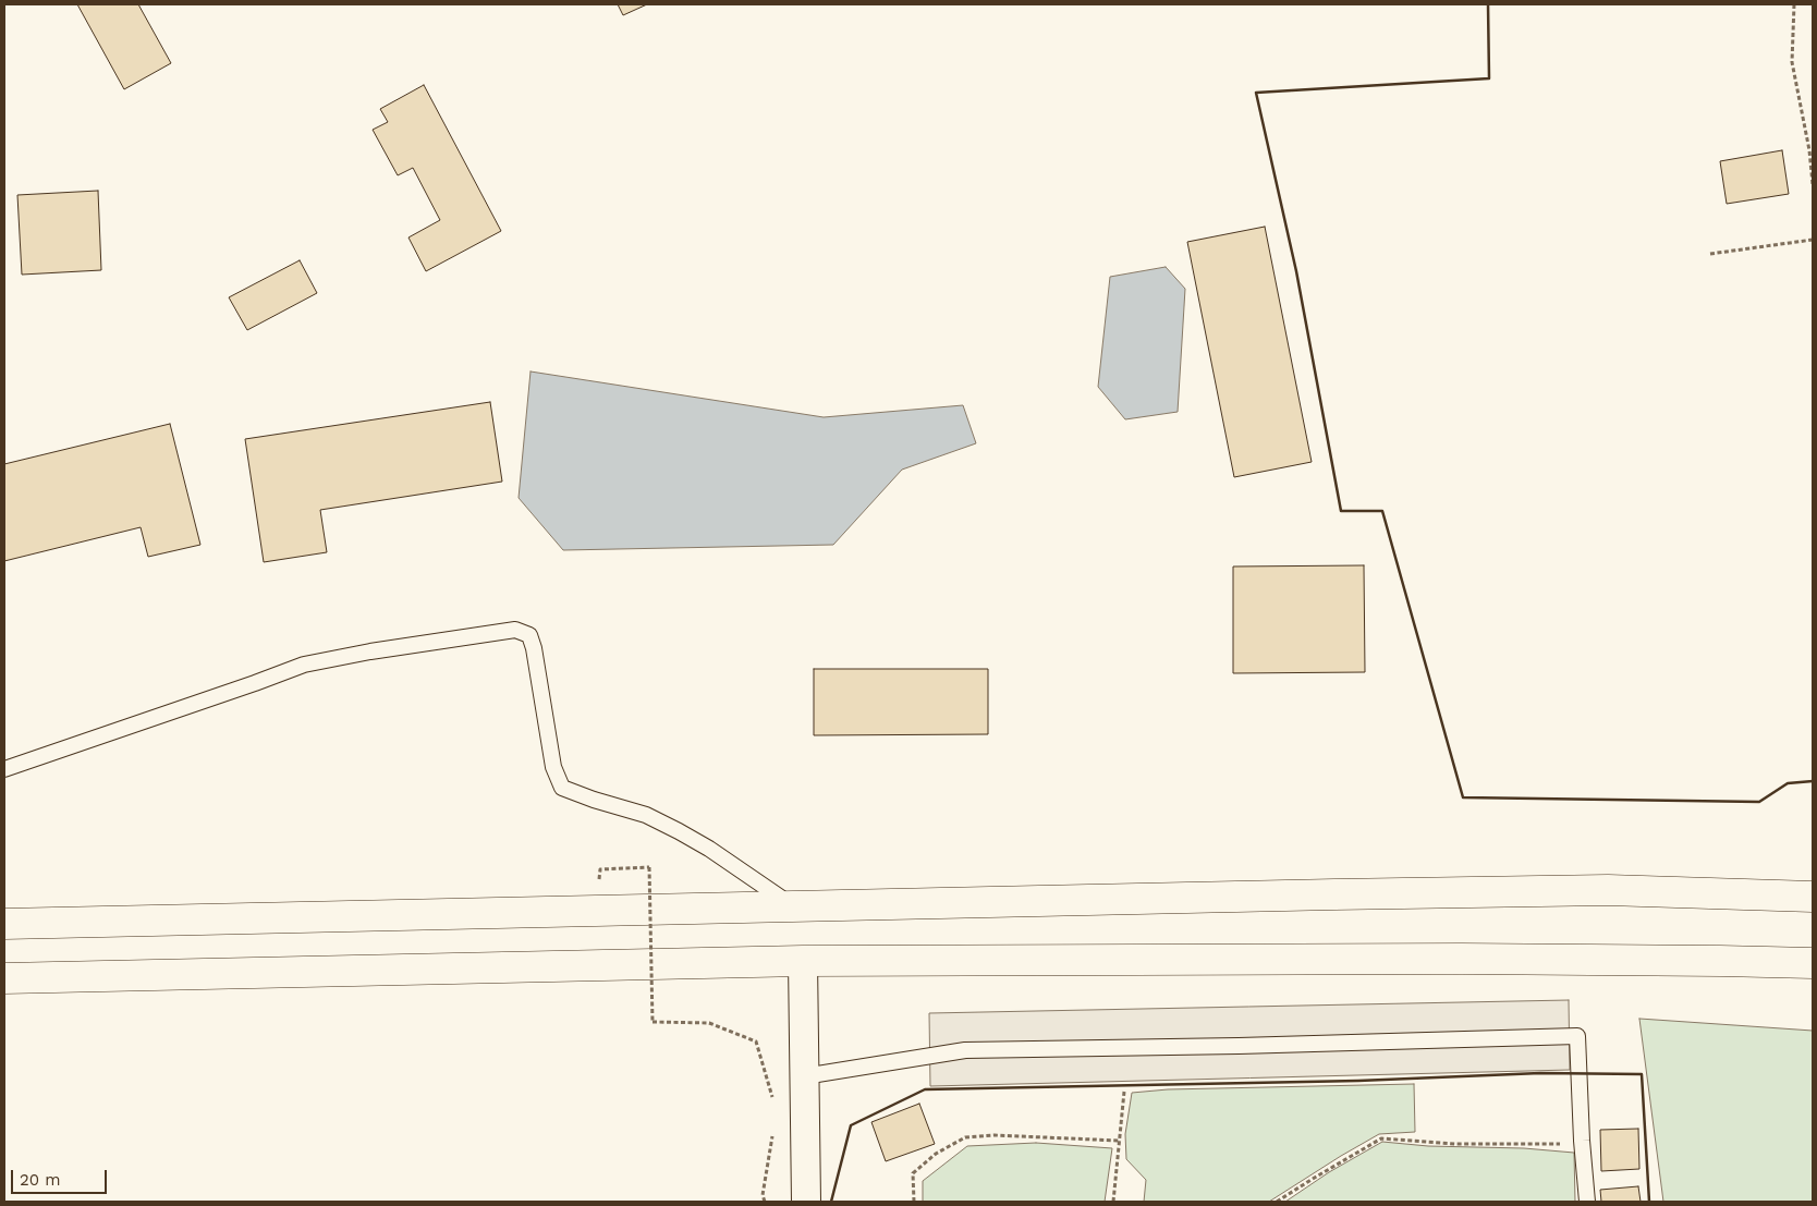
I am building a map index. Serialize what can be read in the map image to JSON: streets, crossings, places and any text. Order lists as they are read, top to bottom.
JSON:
{
  "scale_bar": "20 m"
}
